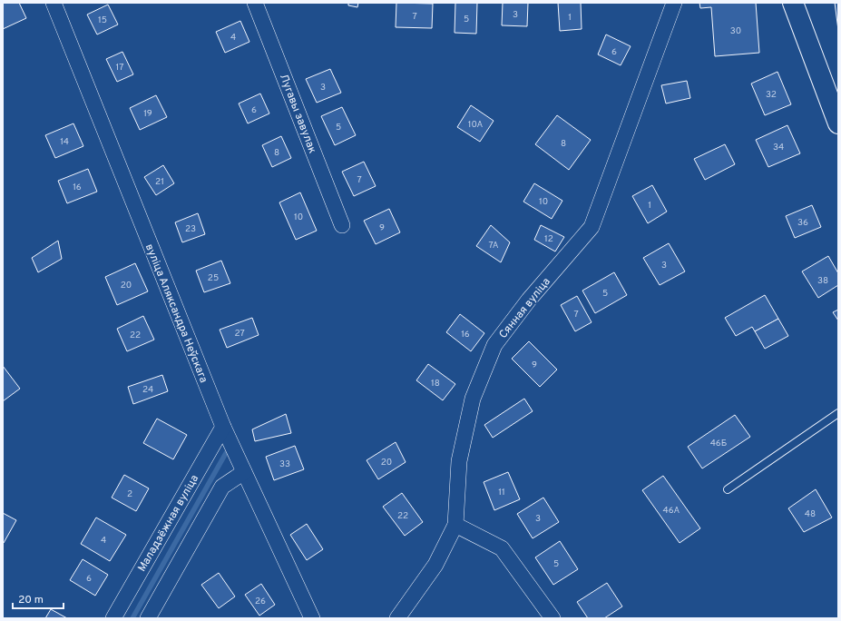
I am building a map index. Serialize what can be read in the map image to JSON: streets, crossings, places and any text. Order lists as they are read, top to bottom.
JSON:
{
  "streets": {
    "street": [
      "Лугавы завулак",
      "Сянная вуліца",
      "вуліца Аляксандра Неўскага",
      "Маладзёжная вуліца"
    ]
  },
  "crossings": [
    ["вуліца Аляксандра Неўскага", "Маладзёжная вуліца"]
  ],
  "house_numbers": [
    "3",
    "7",
    "1",
    "5",
    "15",
    "30",
    "4",
    "6",
    "17",
    "3",
    "32",
    "6",
    "19",
    "10А",
    "5",
    "14",
    "8",
    "34",
    "8",
    "7",
    "21",
    "16",
    "10",
    "1",
    "10",
    "36",
    "9",
    "23",
    "12",
    "7А",
    "3",
    "25",
    "38",
    "20",
    "5",
    "7",
    "27",
    "16",
    "22",
    "9",
    "18",
    "24",
    "46Б",
    "20",
    "33",
    "11",
    "2",
    "46А",
    "48",
    "22",
    "3",
    "4",
    "5",
    "6",
    "26"
  ],
  "scale_bar": "20 m"
}
